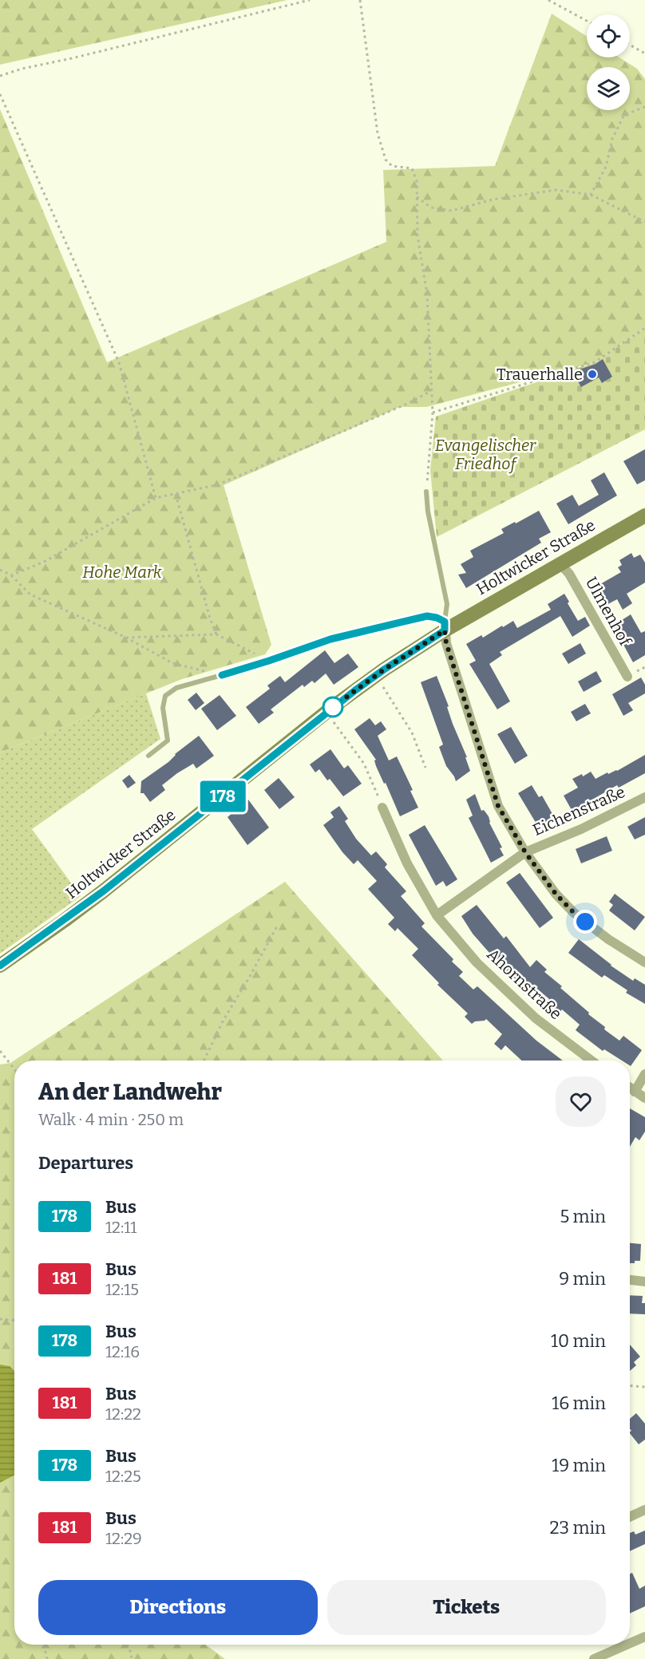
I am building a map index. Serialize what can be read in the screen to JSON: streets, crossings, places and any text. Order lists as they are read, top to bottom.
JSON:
{
  "streets": {
    "street": [
      "Holtwicker Straße",
      "Ulmenhof",
      "Eichenstraße",
      "Ahornstraße"
    ]
  },
  "crossings": [
    ["Holtwicker Straße", "Ulmenhof"]
  ],
  "parks": ["Evangelischer Friedhof", "Hohe Mark"],
  "places": ["Trauerhalle"],
  "lines": ["bus line 178"],
  "page": {
    "on_map": "178",
    "heading": [
      ["An der Landwehr", "Walk · 4 min · 250 m"],
      "Departures"
    ],
    "list": [
      {
        "mark": "178",
        "name": "Bus",
        "note": "12:11",
        "value": "5 min"
      },
      {
        "mark": "181",
        "name": "Bus",
        "note": "12:15",
        "value": "9 min"
      },
      {
        "mark": "178",
        "name": "Bus",
        "note": "12:16",
        "value": "10 min"
      },
      {
        "mark": "181",
        "name": "Bus",
        "note": "12:22",
        "value": "16 min"
      },
      {
        "mark": "178",
        "name": "Bus",
        "note": "12:25",
        "value": "19 min"
      },
      {
        "mark": "181",
        "name": "Bus",
        "note": "12:29",
        "value": "23 min"
      }
    ],
    "buttons": ["Directions", "Tickets"]
  }
}
